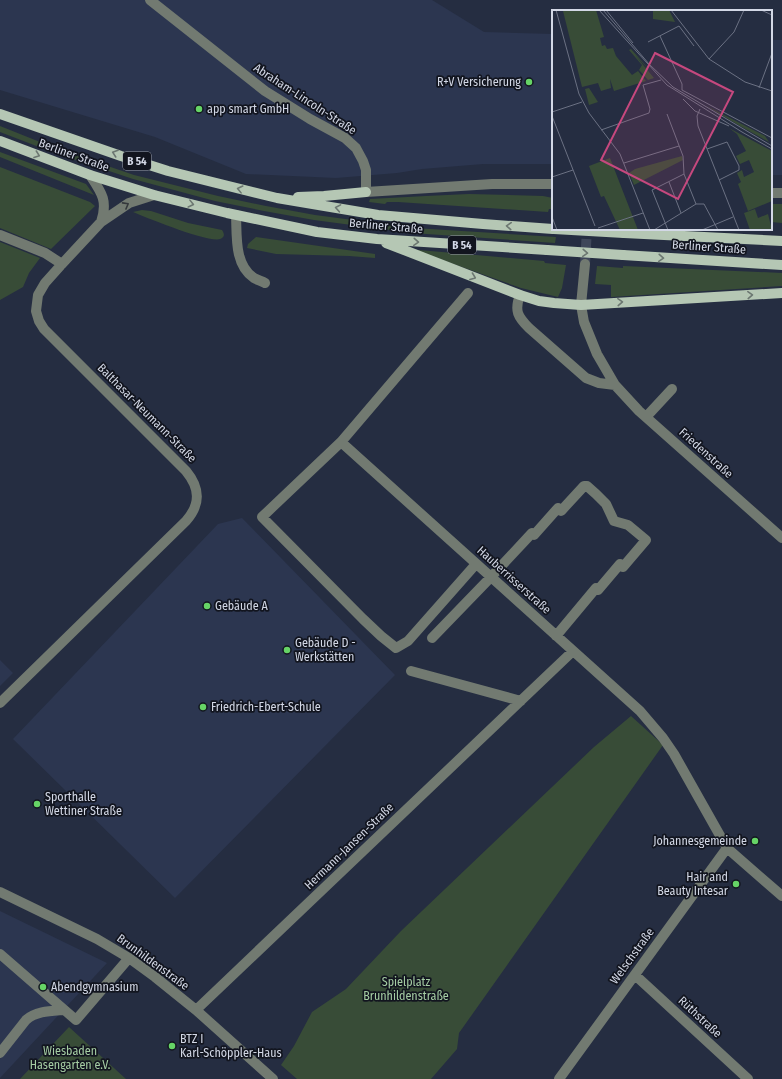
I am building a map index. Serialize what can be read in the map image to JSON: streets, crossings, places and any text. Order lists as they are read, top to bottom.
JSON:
{
  "streets": {
    "main road": ["Berliner Straße", "B 54"],
    "street": [
      "Abraham-Lincoln-Straße",
      "Balthasar-Neumann-Straße",
      "Friedenstraße",
      "Hauberrisserstraße",
      "Hermann-Jansen-Straße",
      "Welschstraße",
      "Brunhildenstraße",
      "Rüthstraße"
    ]
  },
  "crossings": [
    ["Berliner Straße", "Balthasar-Neumann-Straße"],
    ["Hauberrisserstraße", "Hermann-Jansen-Straße"],
    ["Hauberrisserstraße", "Welschstraße"],
    ["Hermann-Jansen-Straße", "Brunhildenstraße"],
    ["Welschstraße", "Rüthstraße"]
  ],
  "parks": ["Spielplatz Brunhildenstraße", "Wiesbaden Hasengarten e.V."],
  "places": [
    "R+V Versicherung",
    "app smart GmbH",
    "Gebäude A",
    "Gebäude D - Werkstätten",
    "Friedrich-Ebert-Schule",
    "Sporthalle Wettiner Straße",
    "Johannesgemeinde",
    "Hair and Beauty Intesar",
    "Abendgymnasium",
    "BTZ I Karl-Schöppler-Haus"
  ]
}
